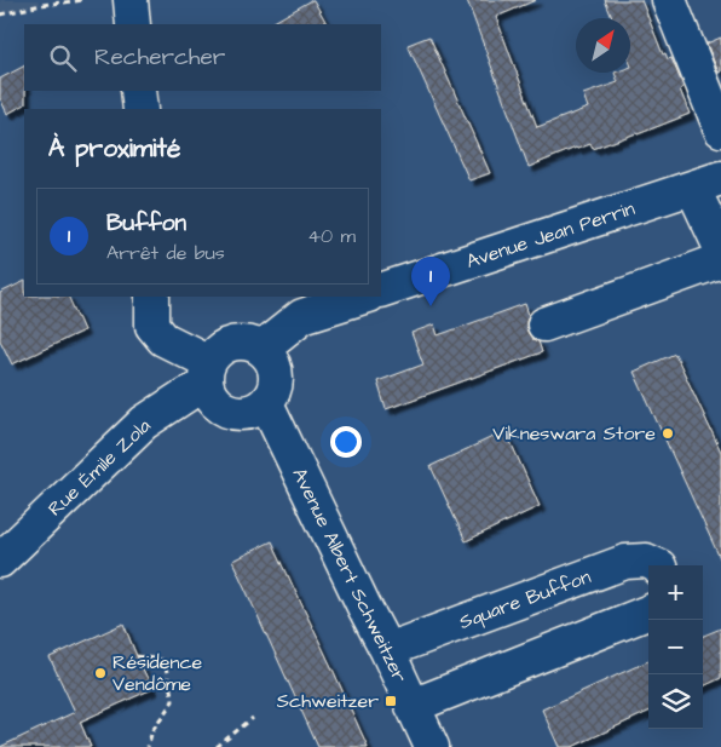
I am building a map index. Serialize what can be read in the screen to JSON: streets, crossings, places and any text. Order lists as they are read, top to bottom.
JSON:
{
  "streets": {
    "street": [
      "Avenue Jean Perrin",
      "Rue Émile Zola",
      "Avenue Albert Schweitzer",
      "Square Buffon"
    ]
  },
  "crossings": [
    ["Rue Émile Zola", "Avenue Albert Schweitzer"],
    ["Avenue Albert Schweitzer", "Square Buffon"]
  ],
  "places": {
    "other": ["Vikneswara Store", "Résidence Vendôme"],
    "transit": ["Schweitzer"]
  },
  "north": "top right",
  "page": {
    "search": "Rechercher",
    "heading": "À proximité",
    "list": [
      {
        "mark": "1",
        "name": "Buffon",
        "note": "Arrêt de bus",
        "value": "40 m"
      }
    ],
    "pins": "1",
    "map_buttons": ["+", "−"]
  }
}
